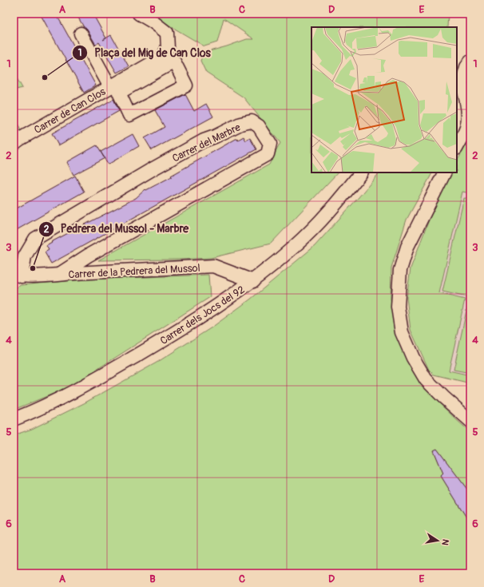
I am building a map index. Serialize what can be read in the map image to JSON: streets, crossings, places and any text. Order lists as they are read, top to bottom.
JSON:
{
  "streets": {
    "street": [
      "Carrer de Can Clos",
      "Carrer del Marbre",
      "Carrer de la Pedrera del Mussol",
      "Carrer dels Jocs del 92"
    ]
  },
  "crossings": [
    ["Carrer del Marbre", "Carrer de la Pedrera del Mussol"],
    ["Carrer de la Pedrera del Mussol", "Carrer dels Jocs del 92"]
  ],
  "places": ["Plaça del Mig de Can Clos", "Pedrera del Mussol - Marbre"],
  "north": "right",
  "grid": {
    "columns": [
      "A",
      "B",
      "C",
      "D",
      "E"
    ],
    "rows": [
      "1",
      "2",
      "3",
      "4",
      "5",
      "6"
    ]
  }
}
